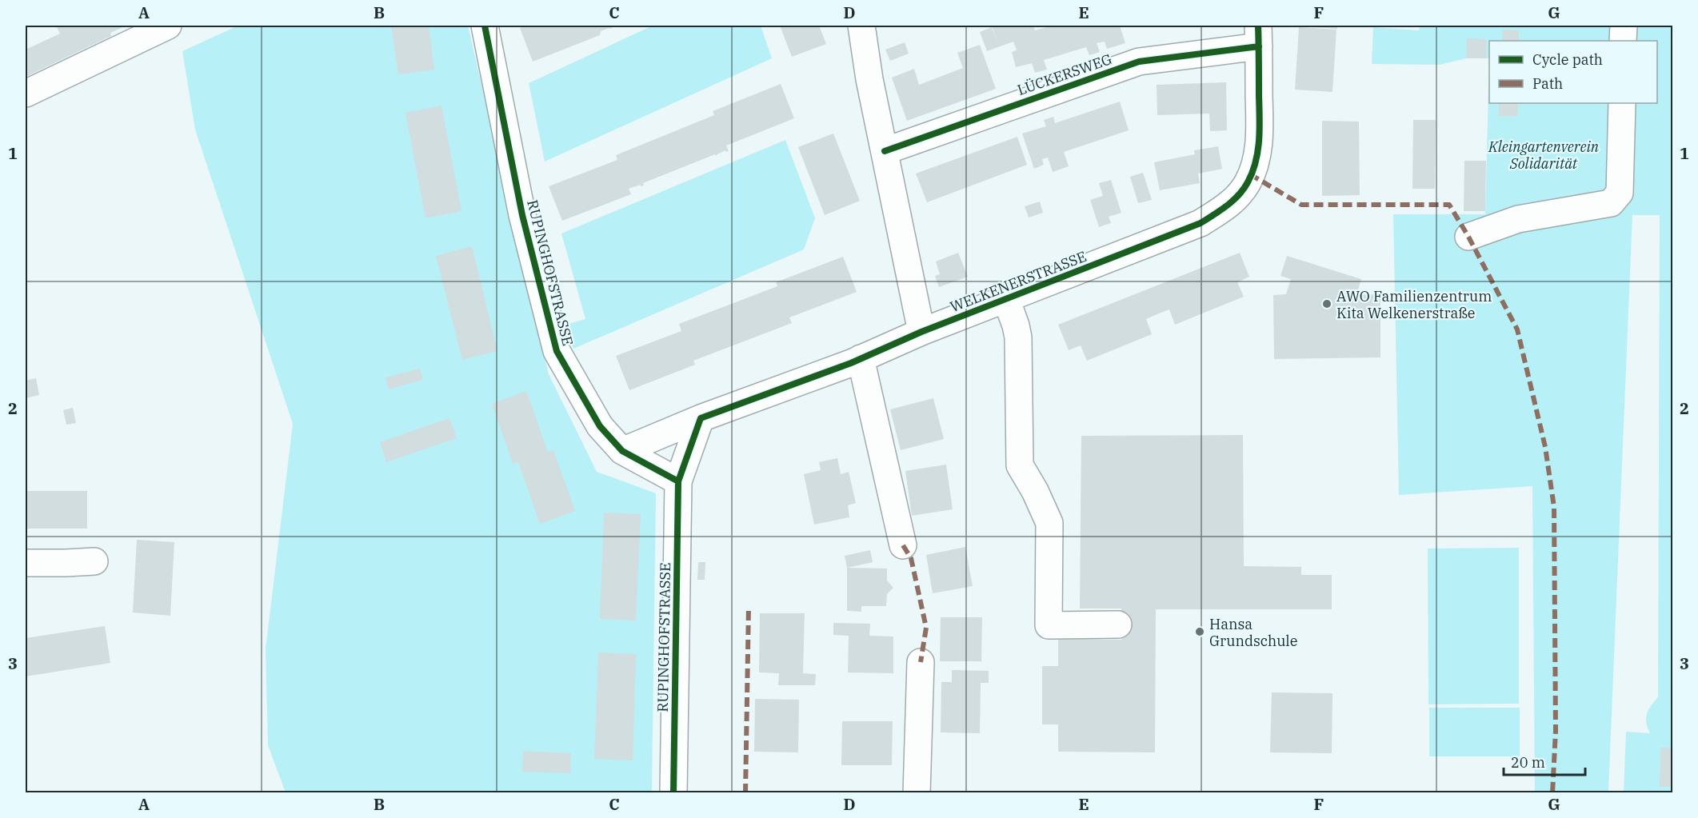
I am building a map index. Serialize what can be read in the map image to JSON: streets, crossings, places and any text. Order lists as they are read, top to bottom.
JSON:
{
  "streets": {
    "street": ["LÜCKERSWEG", "RUPINGHOFSTRASSE", "WELKENERSTRASSE"]
  },
  "crossings": [
    ["LÜCKERSWEG", "WELKENERSTRASSE"],
    ["RUPINGHOFSTRASSE", "WELKENERSTRASSE"]
  ],
  "parks": ["Kleingartenverein Solidarität"],
  "places": ["AWO Familienzentrum Kita Welkenerstraße", "Hansa Grundschule"],
  "legend": ["Cycle path", "Path"],
  "scale_bar": "20 m",
  "grid": {
    "columns": [
      "A",
      "B",
      "C",
      "D",
      "E",
      "F",
      "G"
    ],
    "rows": ["1", "2", "3"]
  }
}
